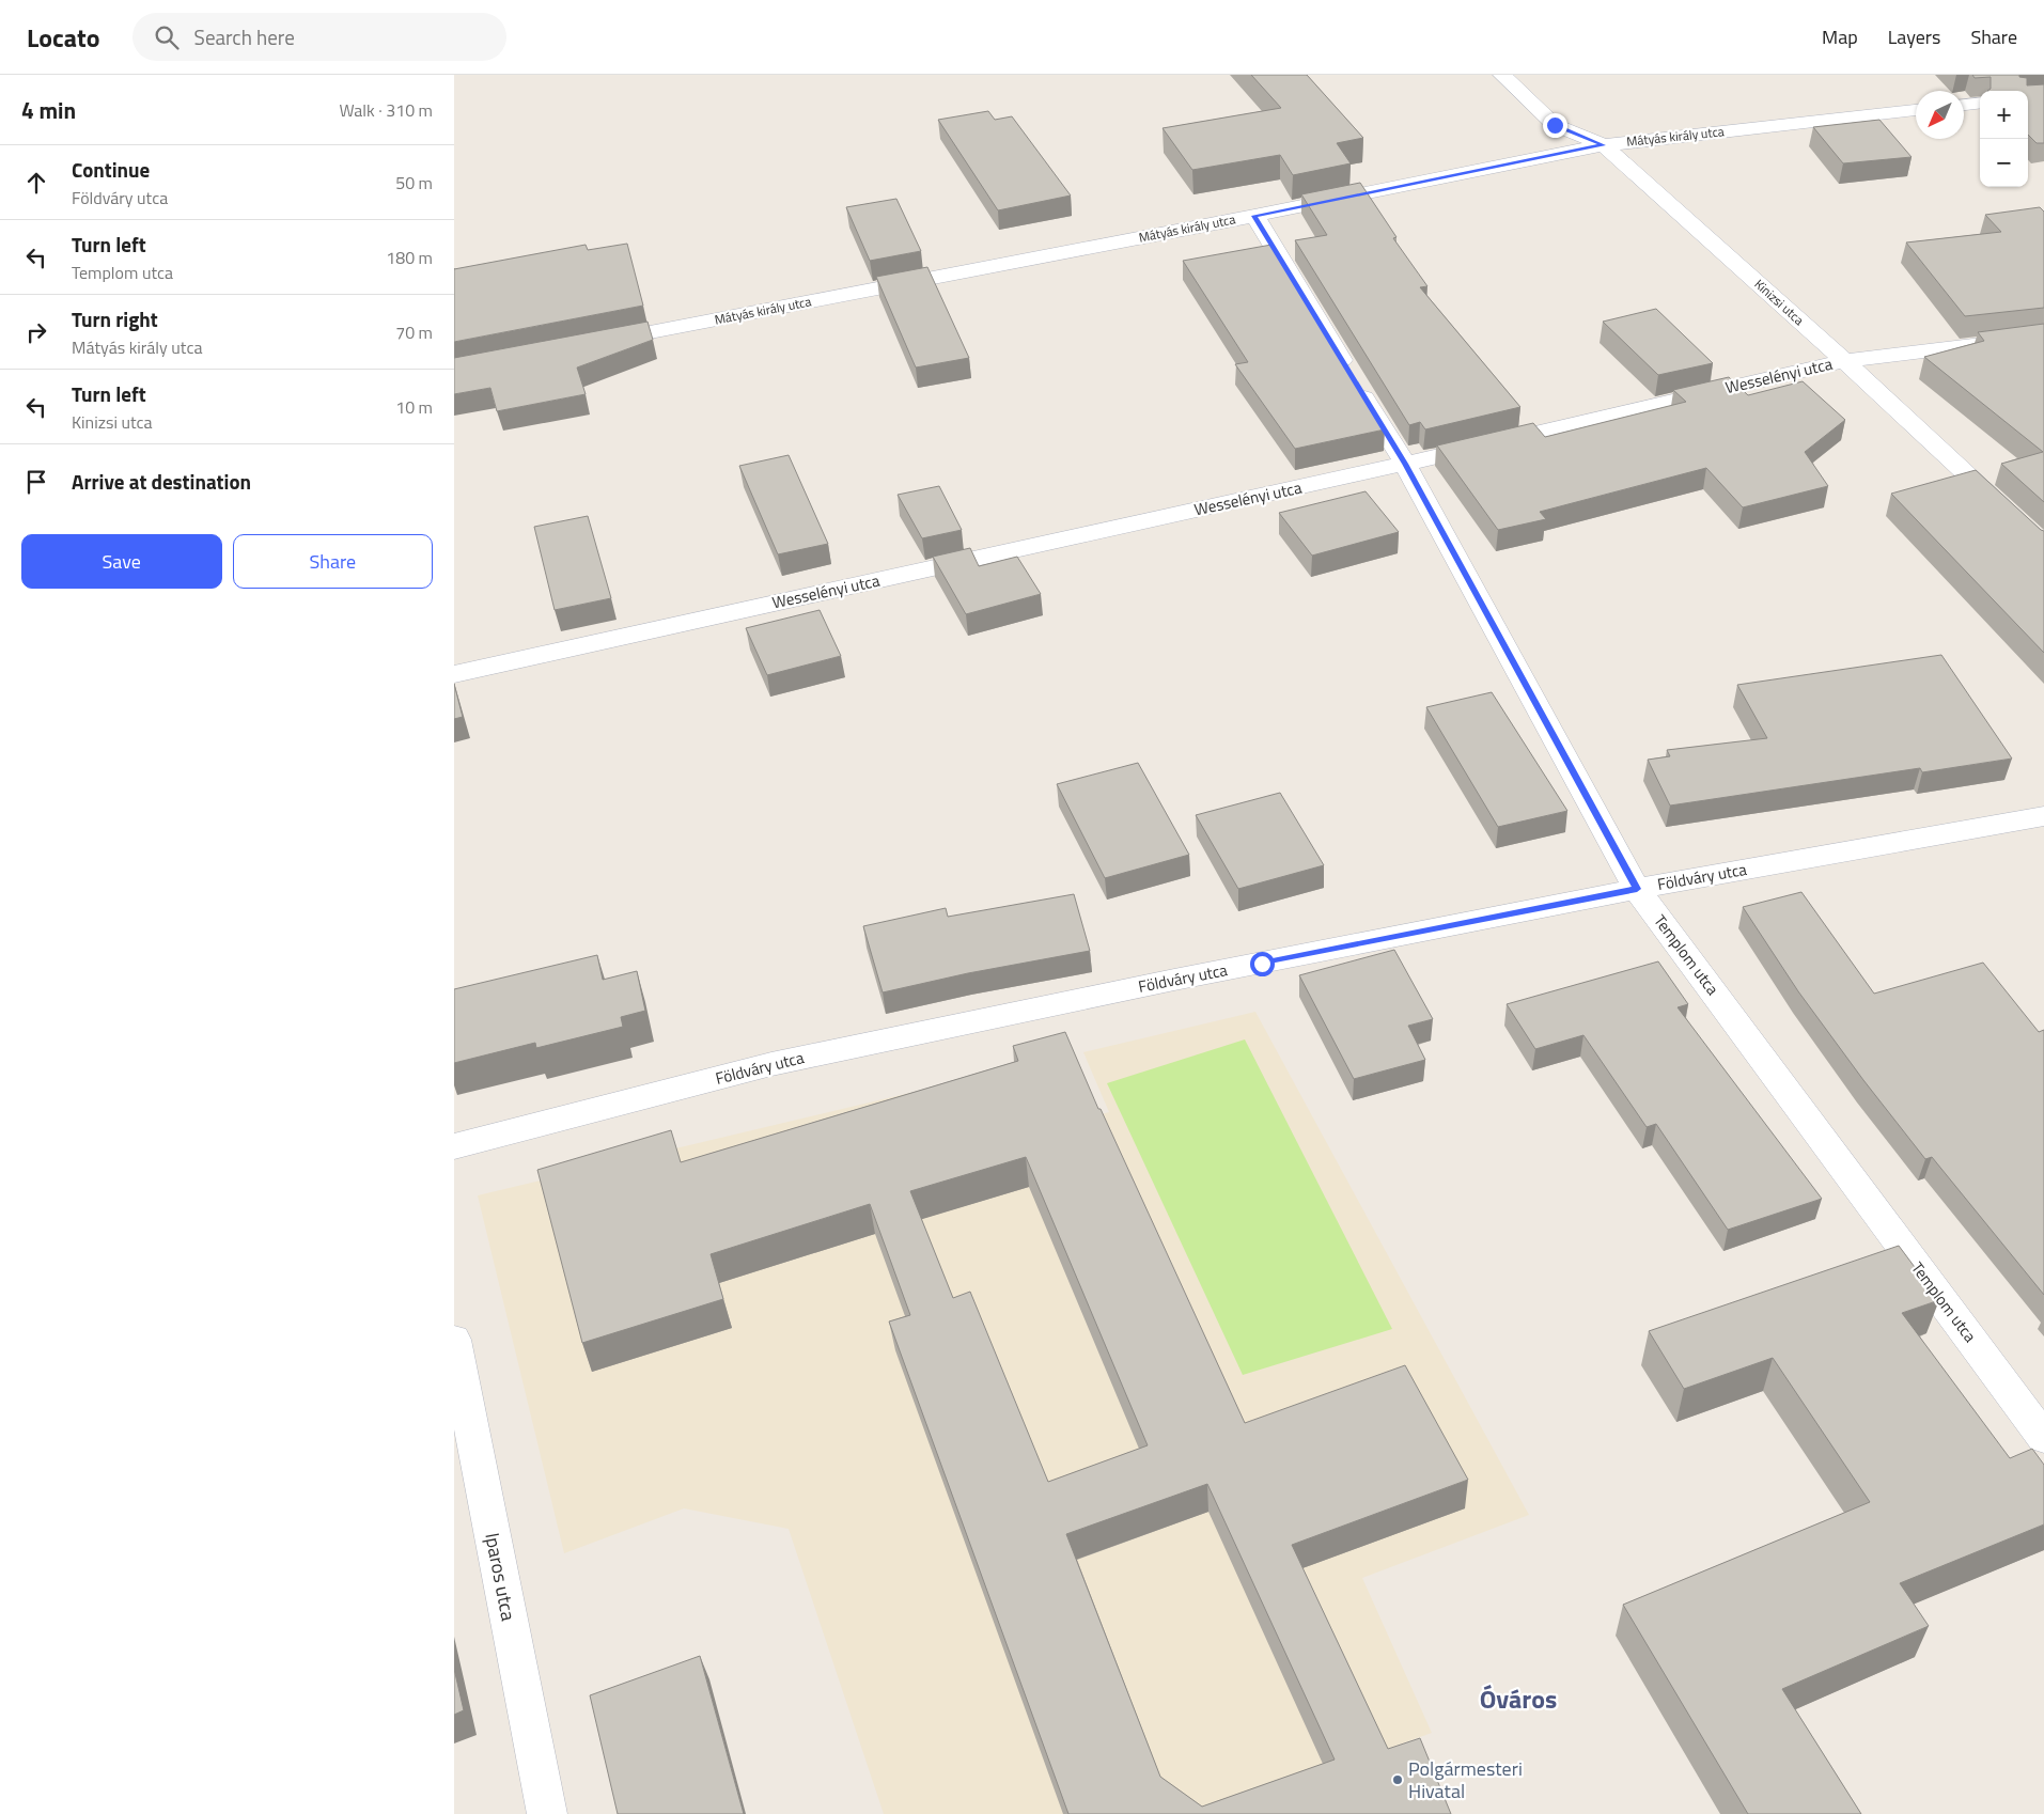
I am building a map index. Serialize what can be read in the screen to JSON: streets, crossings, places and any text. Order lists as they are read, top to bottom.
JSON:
{
  "streets": {
    "street": [
      "Mátyás király utca",
      "Kinizsi utca",
      "Wesselényi utca",
      "Földváry utca",
      "Templom utca",
      "Iparos utca"
    ]
  },
  "crossings": [
    ["Mátyás király utca", "Kinizsi utca"],
    ["Mátyás király utca", "Templom utca"],
    ["Kinizsi utca", "Wesselényi utca"],
    ["Wesselényi utca", "Templom utca"],
    ["Földváry utca", "Templom utca"]
  ],
  "districts": ["Óváros"],
  "places": ["Polgármesteri Hivatal"],
  "north": "bottom left",
  "page": {
    "header": "Locato",
    "search": "Search here",
    "nav": ["Map", "Layers", "Share"],
    "heading": ["4 min", "Walk · 310 m"],
    "map_buttons": ["+", "−"],
    "list": [
      ["Continue", "Földváry utca", "50 m"],
      ["Turn left", "Templom utca", "180 m"],
      ["Turn right", "Mátyás király utca", "70 m"],
      ["Turn left", "Kinizsi utca", "10 m"],
      "Arrive at destination"
    ],
    "buttons": ["Save", "Share"]
  }
}
